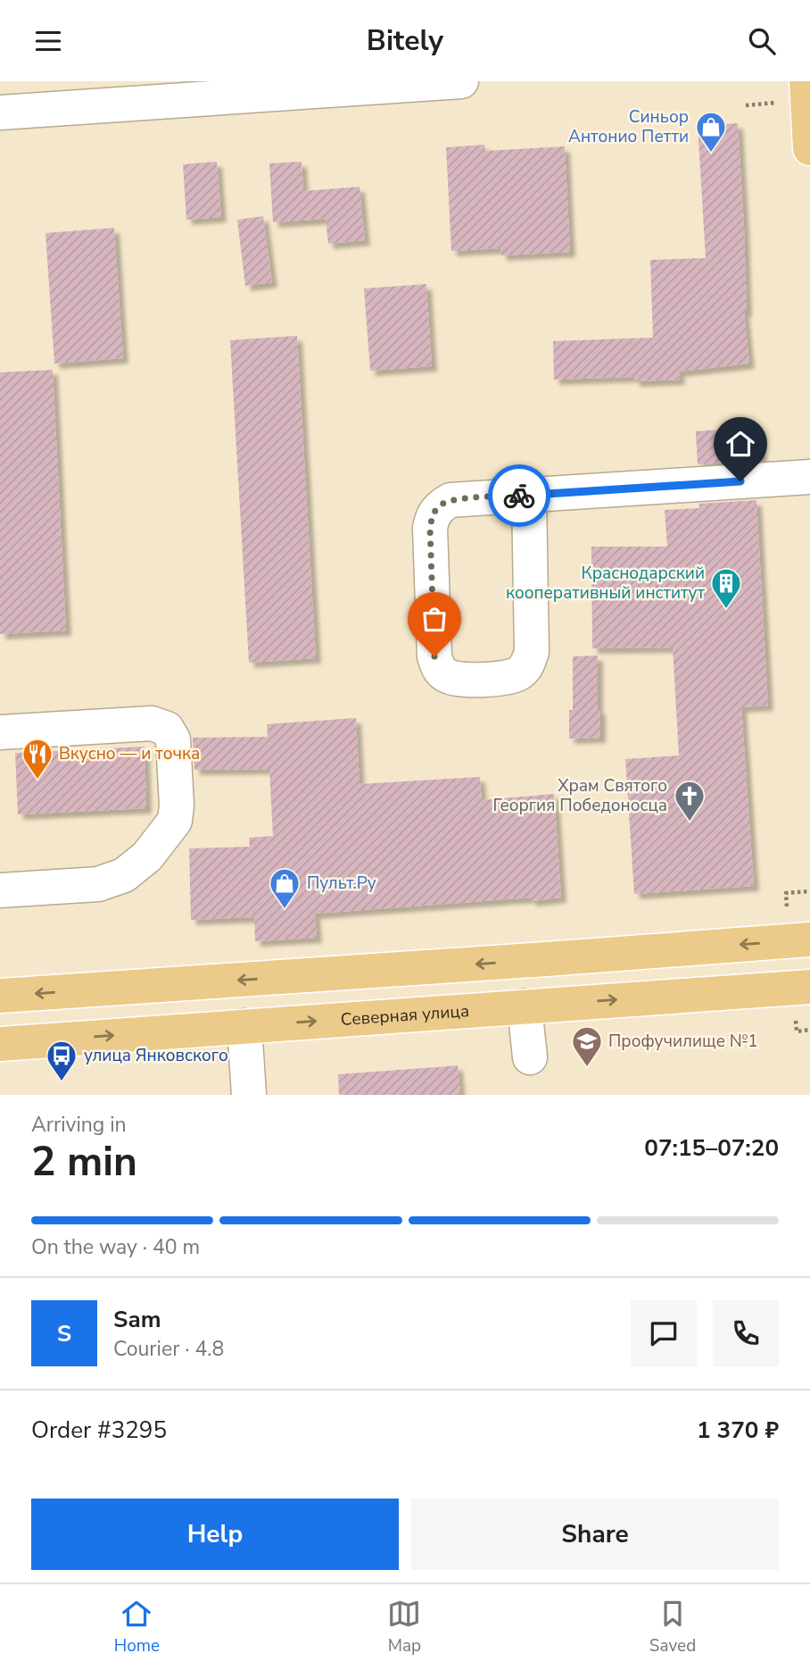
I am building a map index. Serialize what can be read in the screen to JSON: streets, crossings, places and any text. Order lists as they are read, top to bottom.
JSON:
{
  "streets": {
    "main road": ["Северная улица"]
  },
  "places": {
    "shop": ["Синьор Антонио Петти", "Пульт.Ру"],
    "building": ["Краснодарский кооперативный институт"],
    "restaurant": ["Вкусно — и точка"],
    "church": ["Храм Святого Георгия Победоносца"],
    "school or university": ["Профучилище №1"],
    "bus stop": ["улица Янковского"]
  },
  "page": {
    "header": "Bitely",
    "heading": ["2 min", "Arriving in", "07:15–07:20"],
    "panel": [
      "Sam",
      "Courier · 4.8",
      "Order #3295",
      "1 370 ₽"
    ],
    "bar": "On the way · 40 m",
    "round": "S",
    "buttons": ["Help", "Share"],
    "tabs": ["Home", "Map", "Saved"]
  }
}
